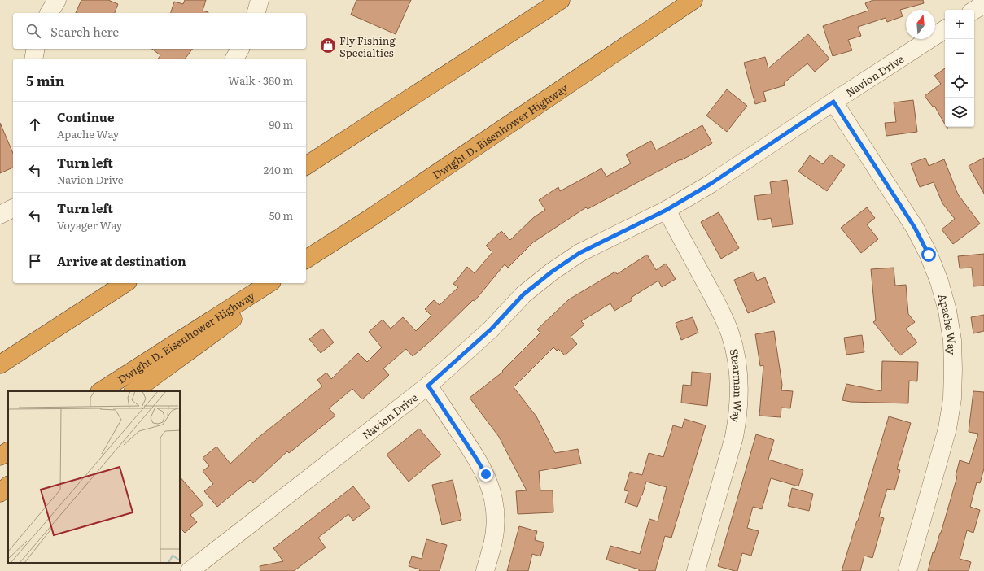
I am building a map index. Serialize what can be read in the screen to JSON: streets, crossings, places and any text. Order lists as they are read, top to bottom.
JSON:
{
  "streets": {
    "highway": ["Dwight D. Eisenhower Highway"],
    "street": ["Navion Drive", "Apache Way", "Stearman Way"]
  },
  "crossings": [
    ["Navion Drive", "Apache Way"],
    ["Navion Drive", "Stearman Way"]
  ],
  "places": {
    "shop": ["Fly Fishing Specialties"]
  },
  "north": "top",
  "page": {
    "map_buttons": ["+", "−"],
    "search": "Search here",
    "heading": ["5 min", "Walk · 380 m"],
    "list": [
      ["Continue", "Apache Way", "90 m"],
      ["Turn left", "Navion Drive", "240 m"],
      ["Turn left", "Voyager Way", "50 m"],
      "Arrive at destination"
    ]
  }
}
